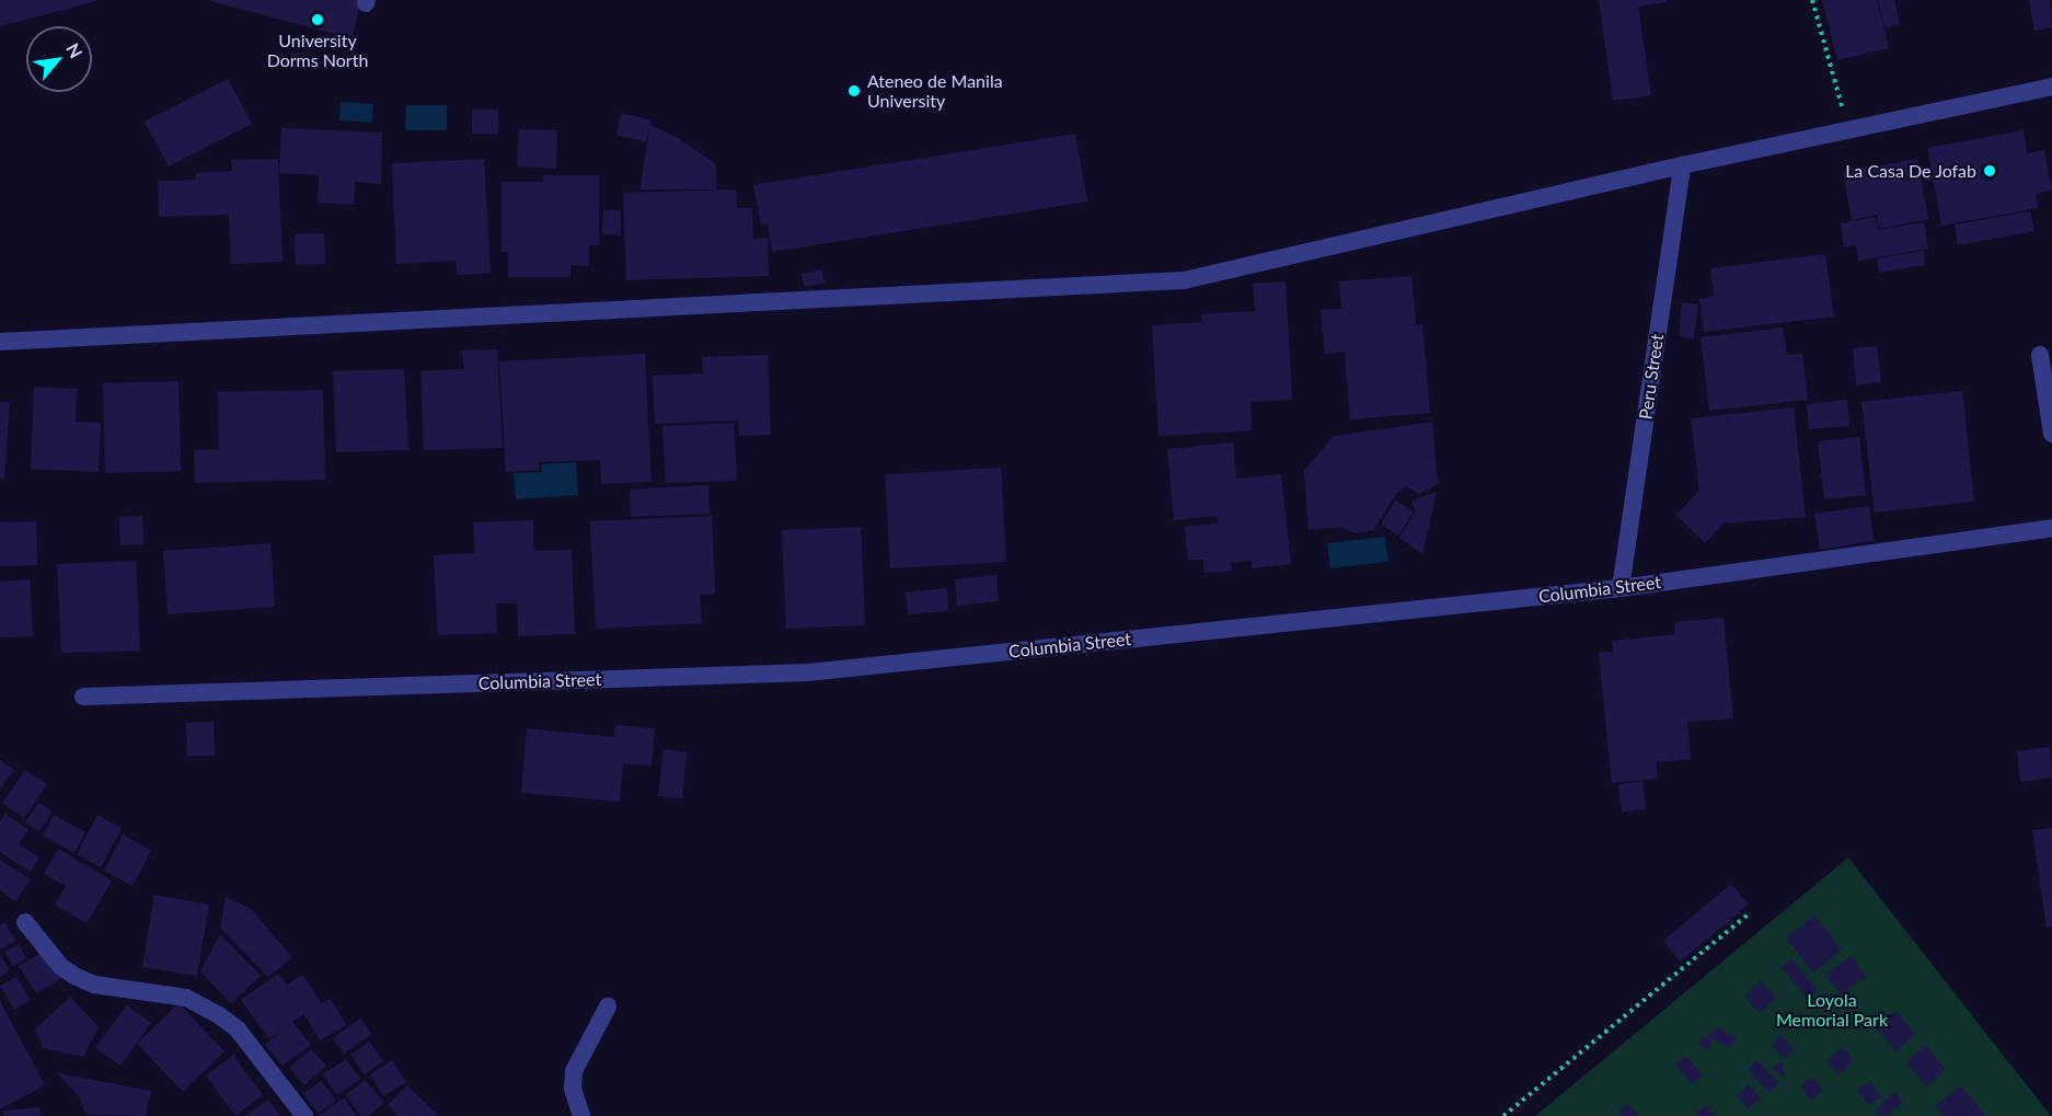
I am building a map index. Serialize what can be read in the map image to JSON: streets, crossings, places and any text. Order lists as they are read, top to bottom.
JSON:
{
  "streets": {
    "street": ["Peru Street", "Columbia Street"]
  },
  "crossings": [
    ["Peru Street", "Columbia Street"]
  ],
  "parks": ["Loyola Memorial Park"],
  "places": ["University Dorms North", "Ateneo de Manila University", "La Casa De Jofab"],
  "north": "top right"
}
